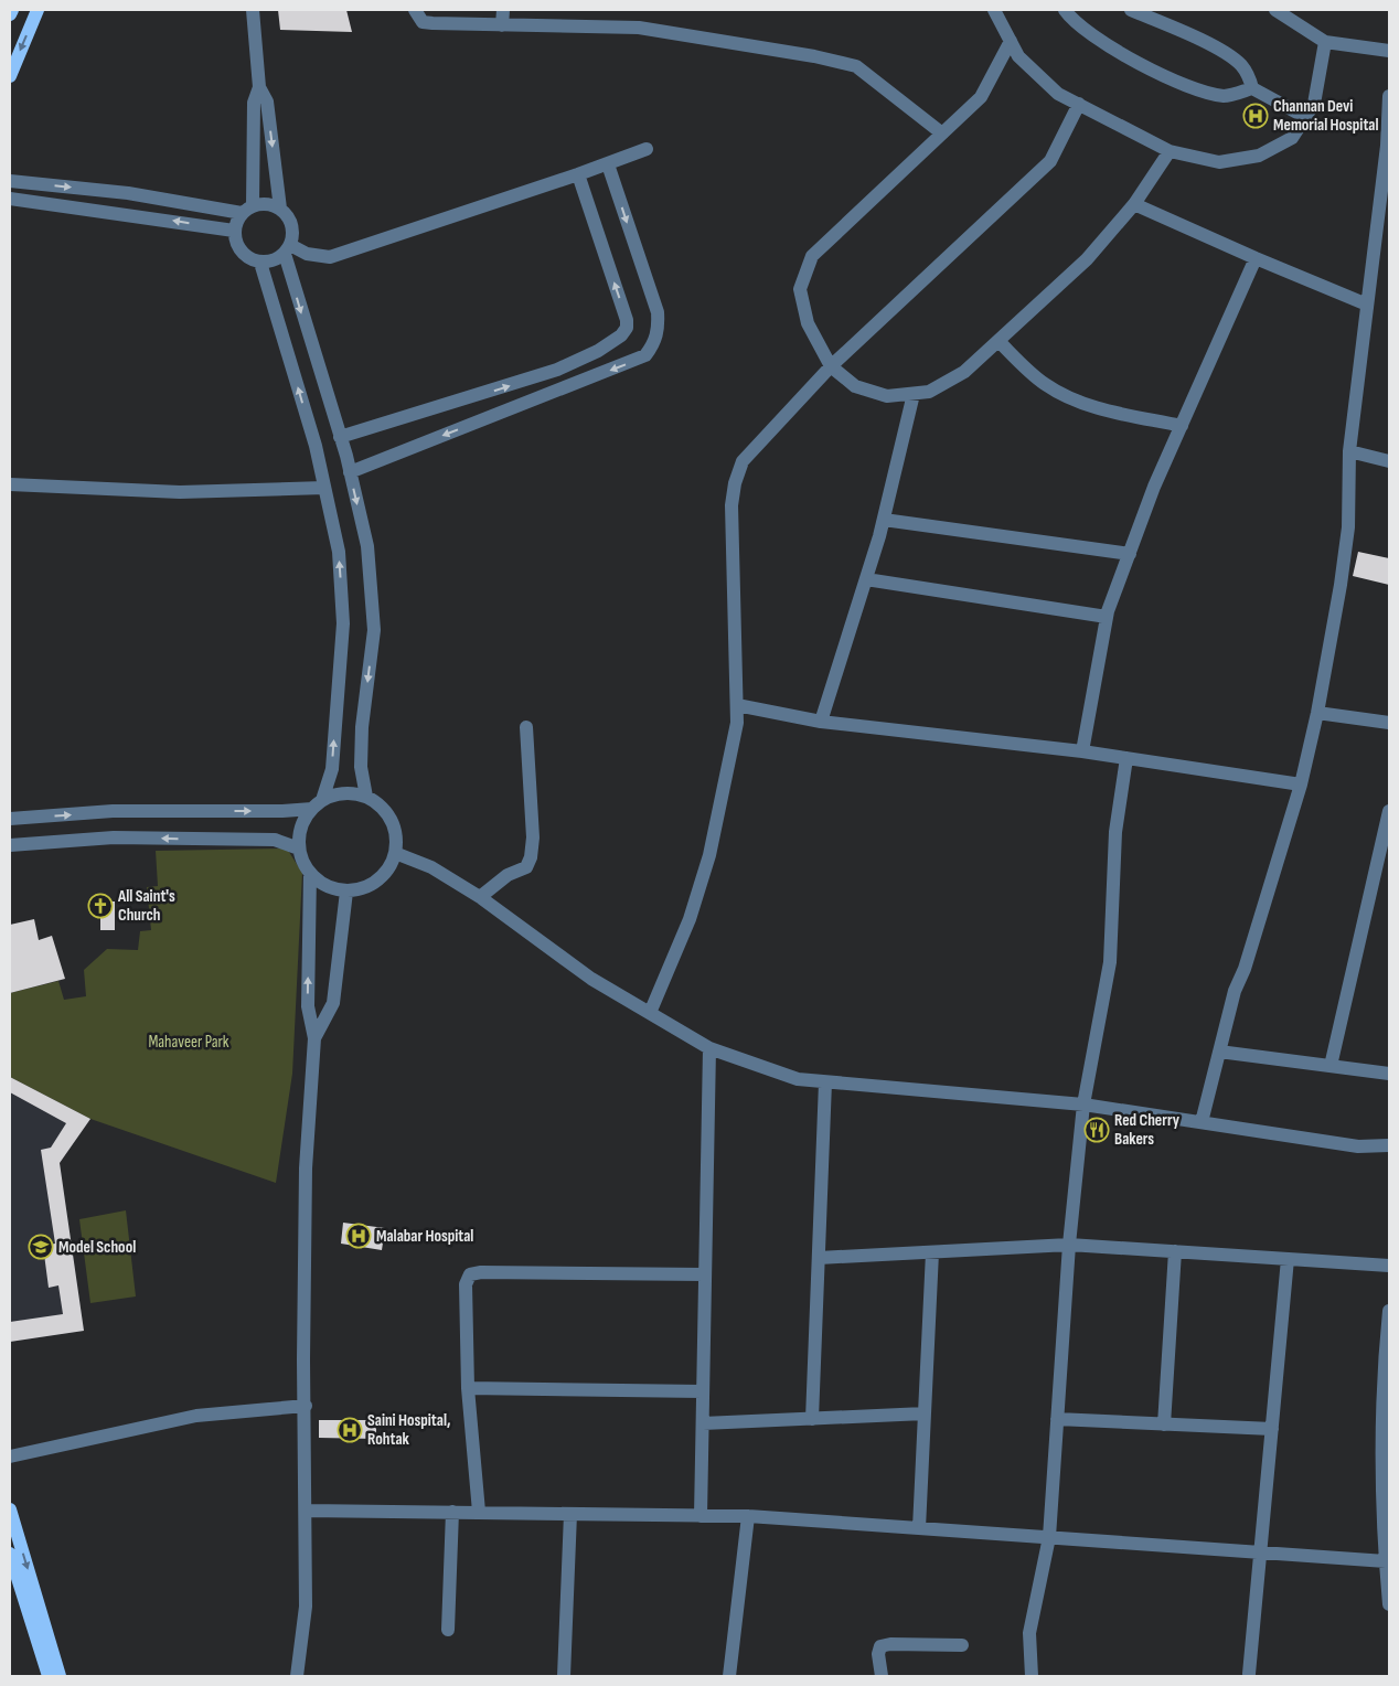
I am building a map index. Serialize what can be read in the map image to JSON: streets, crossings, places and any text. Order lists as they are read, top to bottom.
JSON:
{
  "parks": ["Mahaveer Park"],
  "places": {
    "hospital": ["Channan Devi Memorial Hospital", "Malabar Hospital", "Saini Hospital, Rohtak"],
    "church": ["All Saint's Church"],
    "restaurant": ["Red Cherry Bakers"],
    "school or university": ["Model School"]
  }
}
